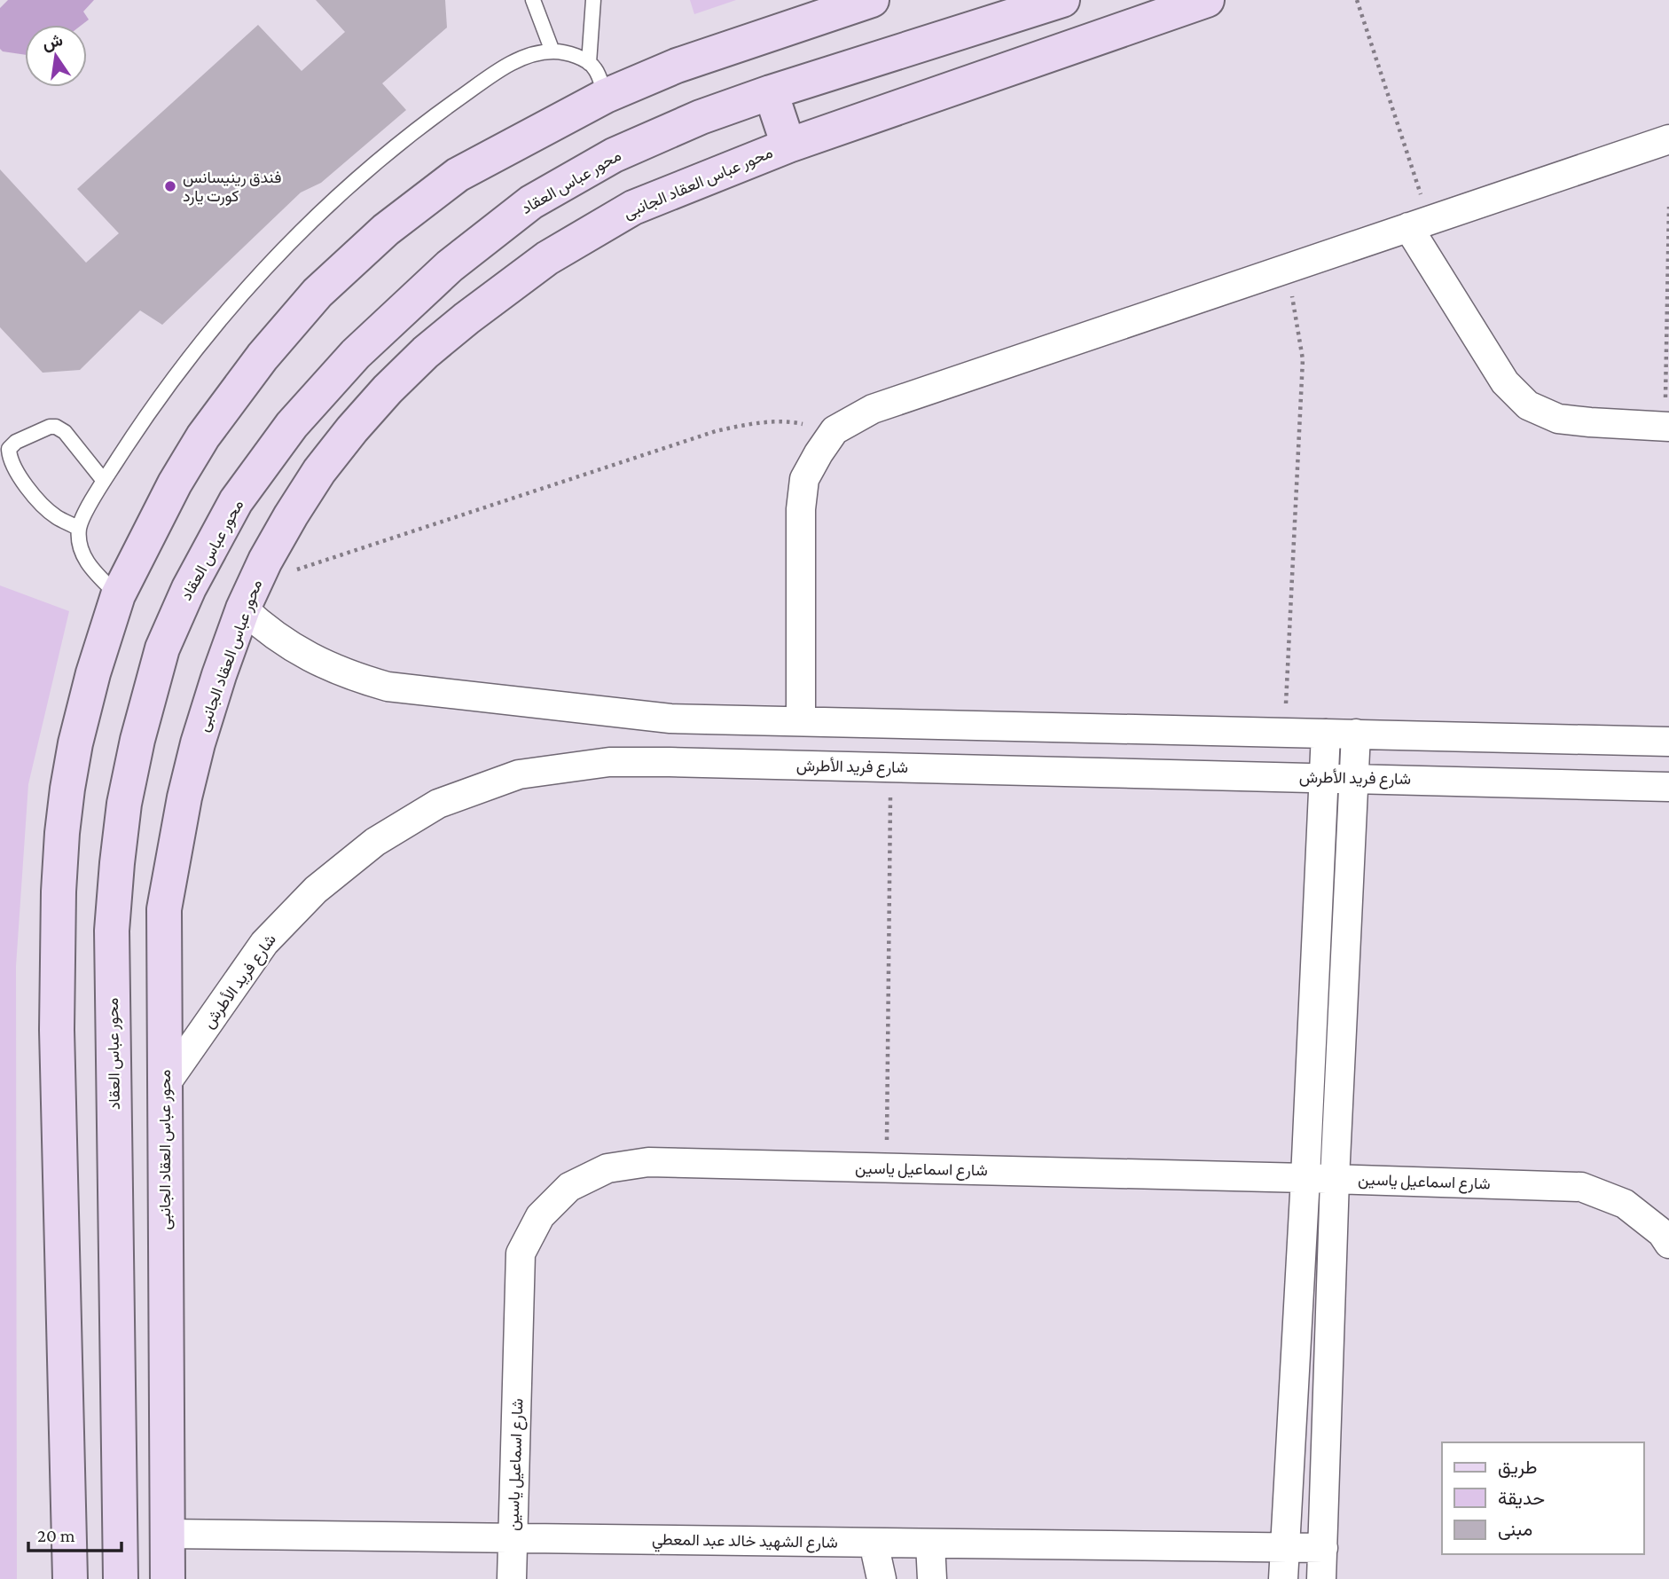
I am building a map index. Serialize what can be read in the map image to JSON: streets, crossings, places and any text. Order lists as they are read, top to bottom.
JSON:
{
  "streets": {
    "main road": ["محور عباس العقاد", "محور عباس العقاد الجانبى"],
    "street": ["شارع فريد الأطرش", "شارع اسماعيل ياسين", "شارع الشهيد خالد عبد المعطي"]
  },
  "crossings": [
    ["محور عباس العقاد الجانبى", "شارع فريد الأطرش"],
    ["محور عباس العقاد الجانبى", "شارع الشهيد خالد عبد المعطي"],
    ["شارع اسماعيل ياسين", "شارع الشهيد خالد عبد المعطي"]
  ],
  "places": ["فندق رينيسانس كورت يارد"],
  "legend": ["طريق", "حديقة", "مبنى"],
  "scale_bar": "20 m",
  "north": "top"
}
